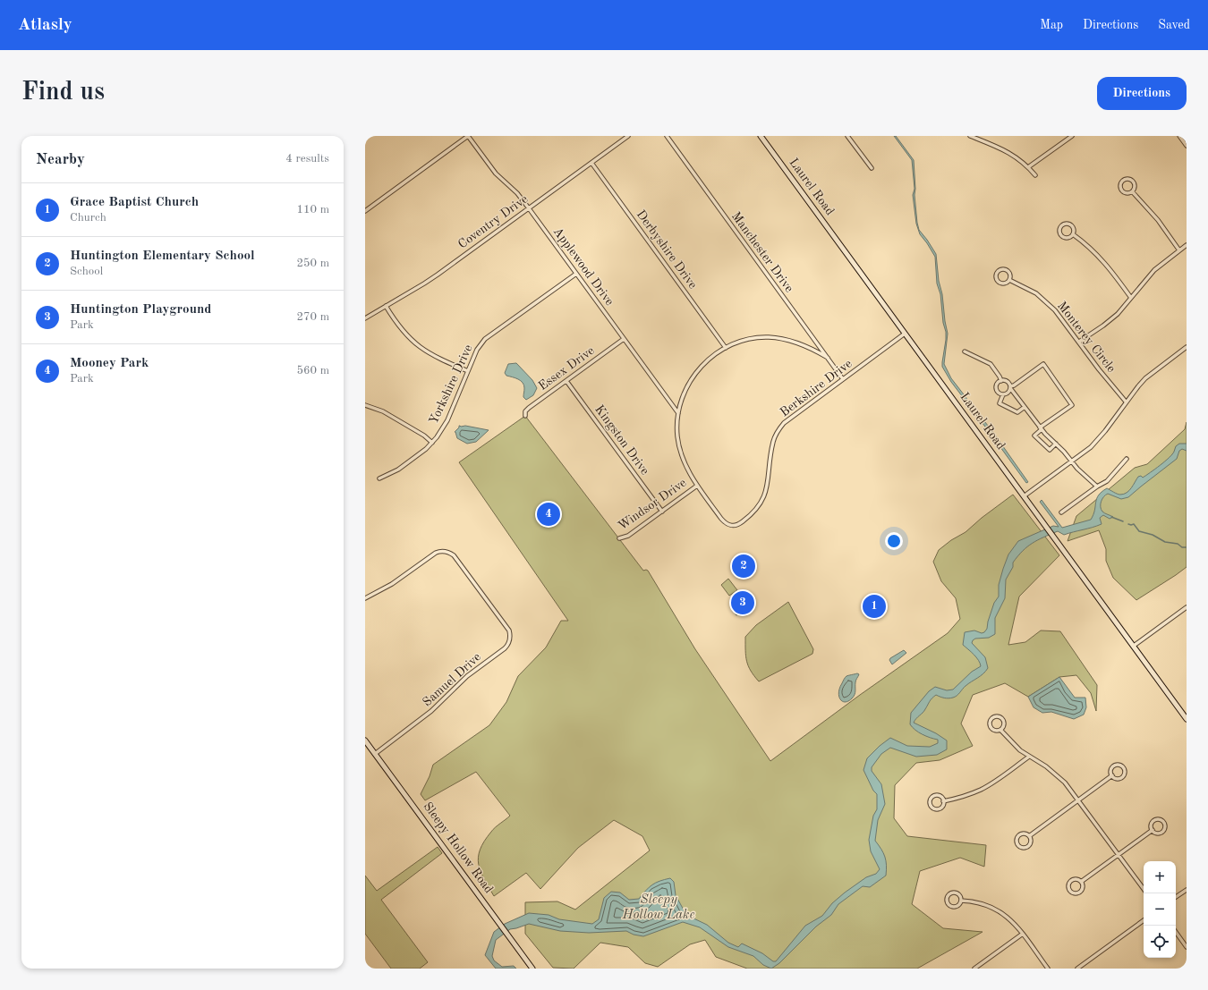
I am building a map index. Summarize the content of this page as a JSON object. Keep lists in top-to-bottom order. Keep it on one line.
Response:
{"streets":{"street":["Laurel Road","Coventry Drive","Derbyshire Drive","Manchester Drive","Applewood Drive","Monterey Circle","Essex Drive","Yorkshire Drive","Berkshire Drive","Kingston Drive","Windsor Drive","Samuel Drive","Sleepy Hollow Road"]},"crossings":[["Laurel Road","Berkshire Drive"],["Coventry Drive","Derbyshire Drive"],["Coventry Drive","Applewood Drive"],["Manchester Drive","Berkshire Drive"],["Applewood Drive","Essex Drive"],["Applewood Drive","Yorkshire Drive"],["Essex Drive","Kingston Drive"],["Berkshire Drive","Windsor Drive"],["Kingston Drive","Windsor Drive"],["Samuel Drive","Sleepy Hollow Road"]],"water":["Sleepy Hollow Lake"],"page":{"header":"Atlasly","nav":["Map","Directions","Saved"],"buttons":"Directions","title":"Find us","heading":["Nearby","4 results"],"list":[{"mark":"1","name":"Grace Baptist Church","note":"Church","value":"110 m"},{"mark":"2","name":"Huntington Elementary School","note":"School","value":"250 m"},{"mark":"3","name":"Huntington Playground","note":"Park","value":"270 m"},{"mark":"4","name":"Mooney Park","note":"Park","value":"560 m"}],"pins":["4","2","3","1"],"map_buttons":["+","−"]}}
